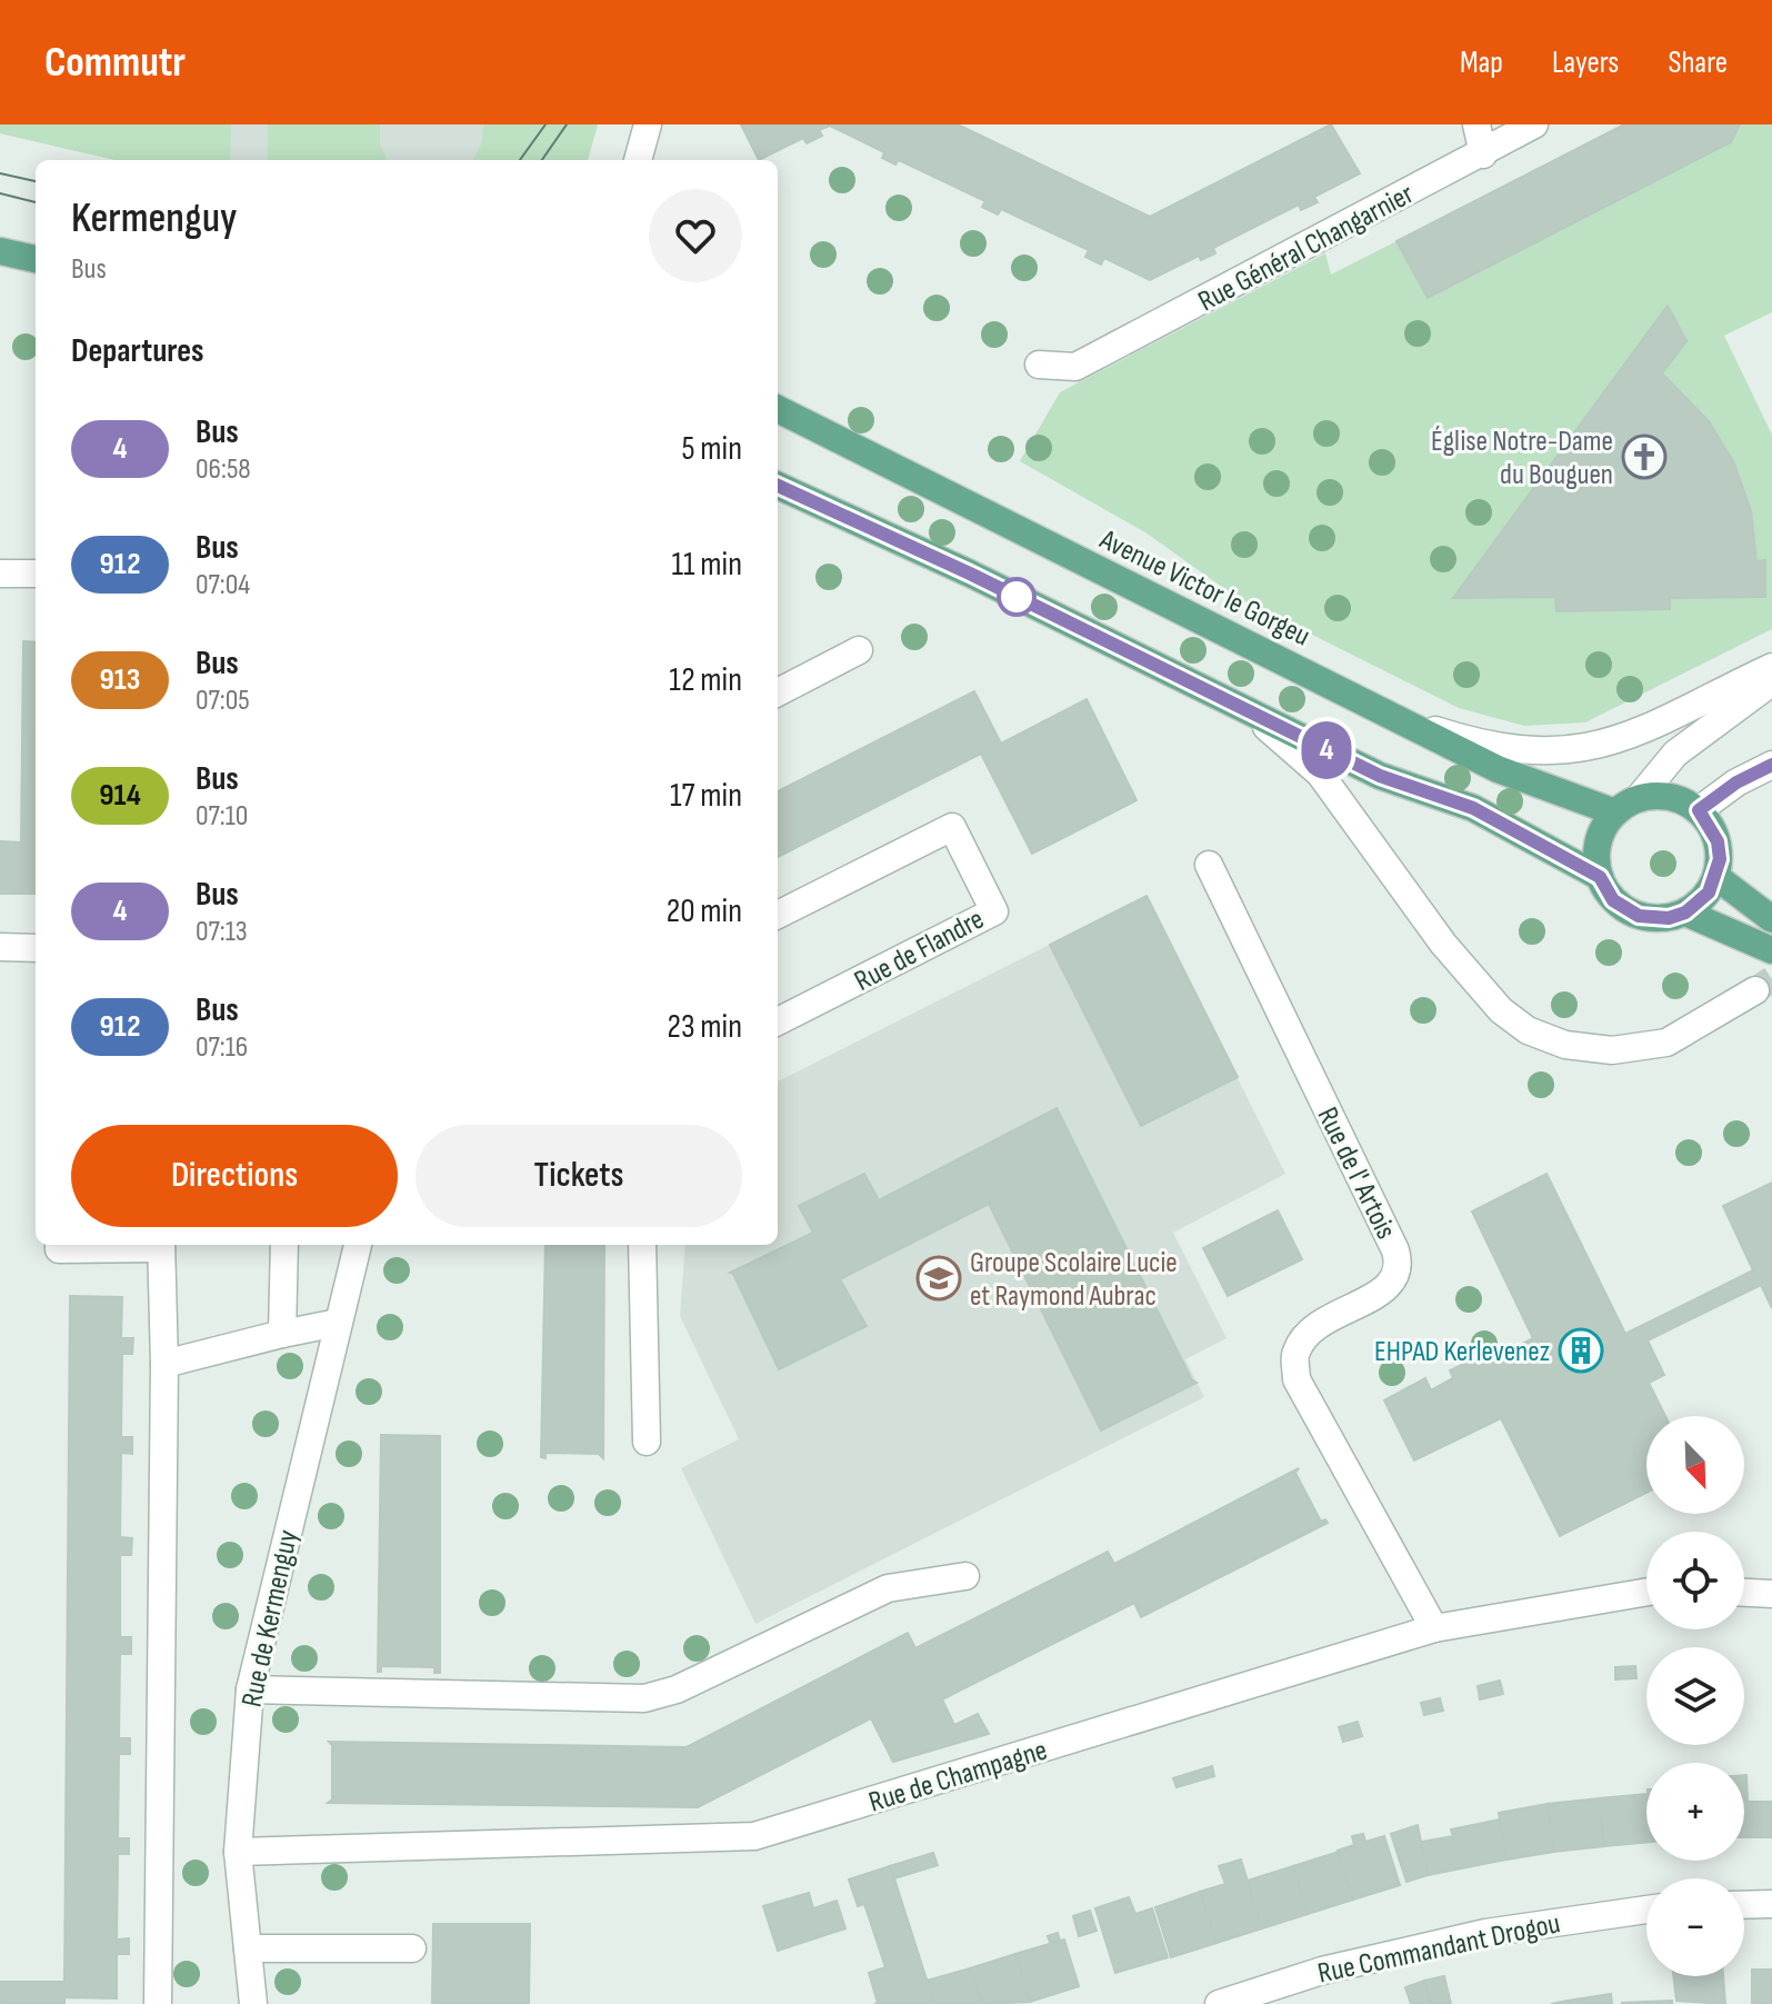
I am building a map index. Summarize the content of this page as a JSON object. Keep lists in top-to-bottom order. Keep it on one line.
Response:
{"streets":{"main road":["Avenue Victor le Gorgeu"],"street":["Rue Général Changarnier","Rue de Flandre","Rue de l' Artois","Rue de Kermenguy","Rue de Champagne","Rue Commandant Drogou"]},"crossings":[["Rue de l' Artois","Rue de Champagne"],["Rue de Kermenguy","Rue de Champagne"]],"places":{"church":["Église Notre-Dame du Bouguen"],"school or university":["Groupe Scolaire Lucie et Raymond Aubrac"],"building":["EHPAD Kerlevenez"]},"lines":["bus line 4"],"north":"bottom right","page":{"header":"Commutr","nav":["Map","Layers","Share"],"on_map":"4","heading":[["Kermenguy","Bus"],"Departures"],"list":[{"mark":"4","name":"Bus","note":"06:58","value":"5 min"},{"mark":"912","name":"Bus","note":"07:04","value":"11 min"},{"mark":"913","name":"Bus","note":"07:05","value":"12 min"},{"mark":"914","name":"Bus","note":"07:10","value":"17 min"},{"mark":"4","name":"Bus","note":"07:13","value":"20 min"},{"mark":"912","name":"Bus","note":"07:16","value":"23 min"}],"buttons":["Directions","Tickets"],"map_buttons":["+","−"]}}
